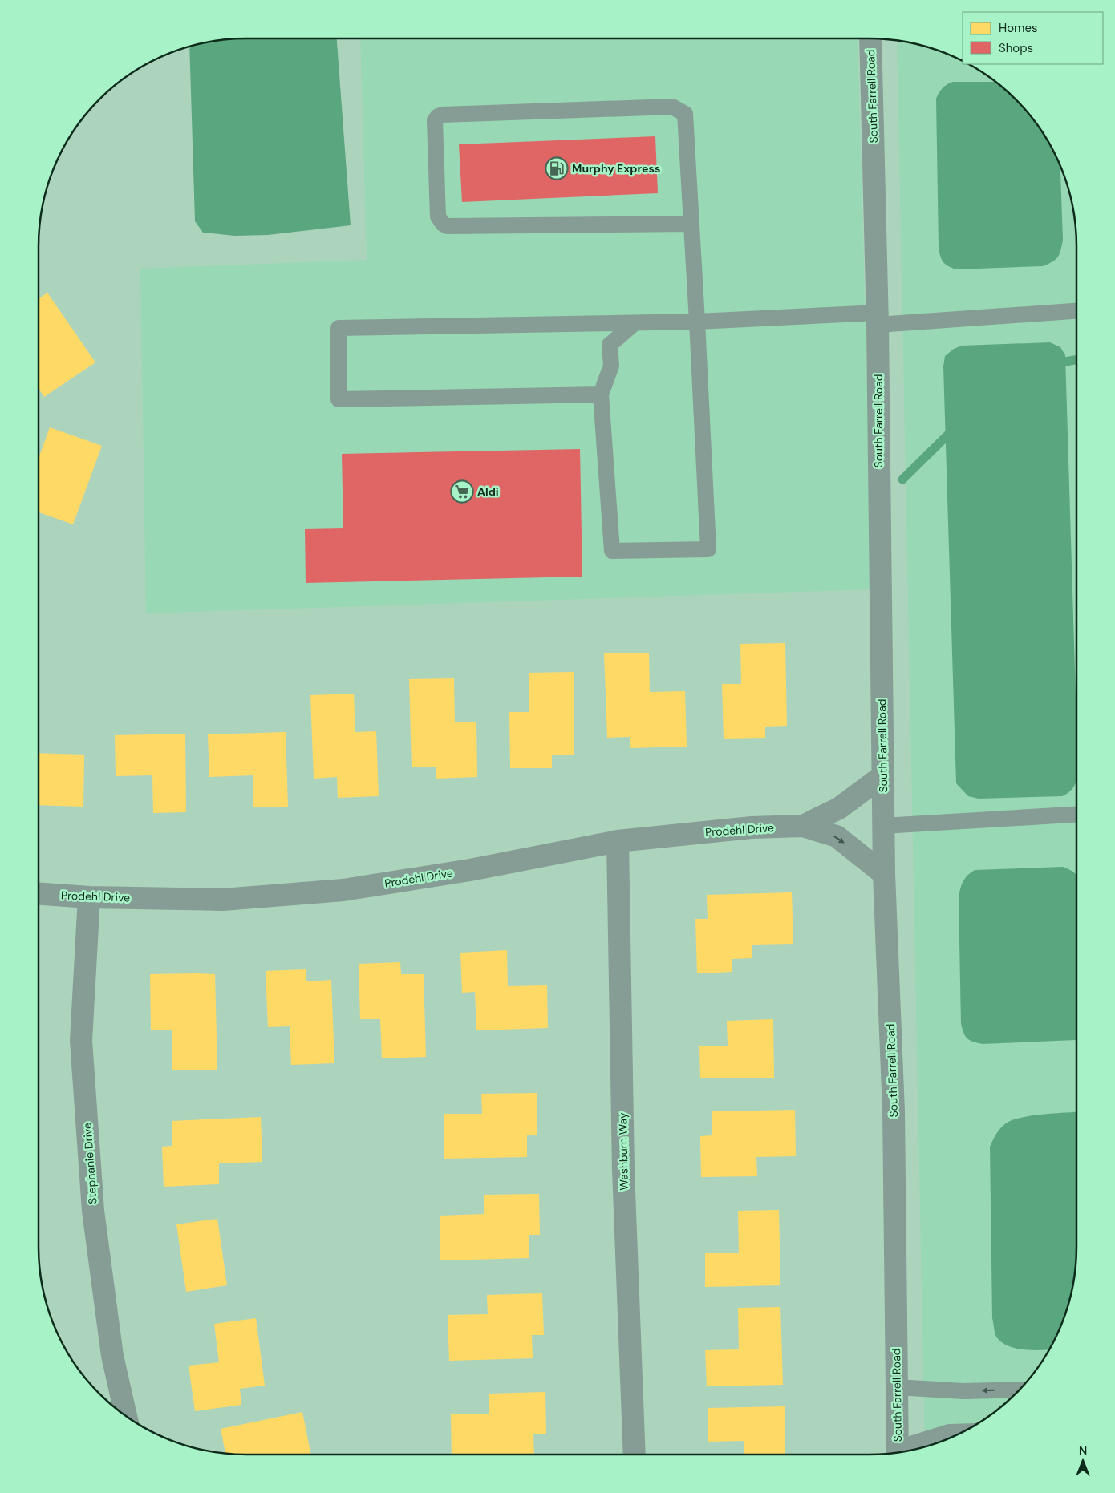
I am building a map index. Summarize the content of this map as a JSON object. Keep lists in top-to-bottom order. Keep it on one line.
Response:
{"streets":{"street":["South Farrell Road","Prodehl Drive","Washburn Way","Stephanie Drive"]},"crossings":[["South Farrell Road","Prodehl Drive"],["Prodehl Drive","Washburn Way"],["Prodehl Drive","Stephanie Drive"]],"places":{"fuel station":["Murphy Express"],"supermarket":["Aldi"]},"legend":["Homes","Shops"],"north":"top"}
